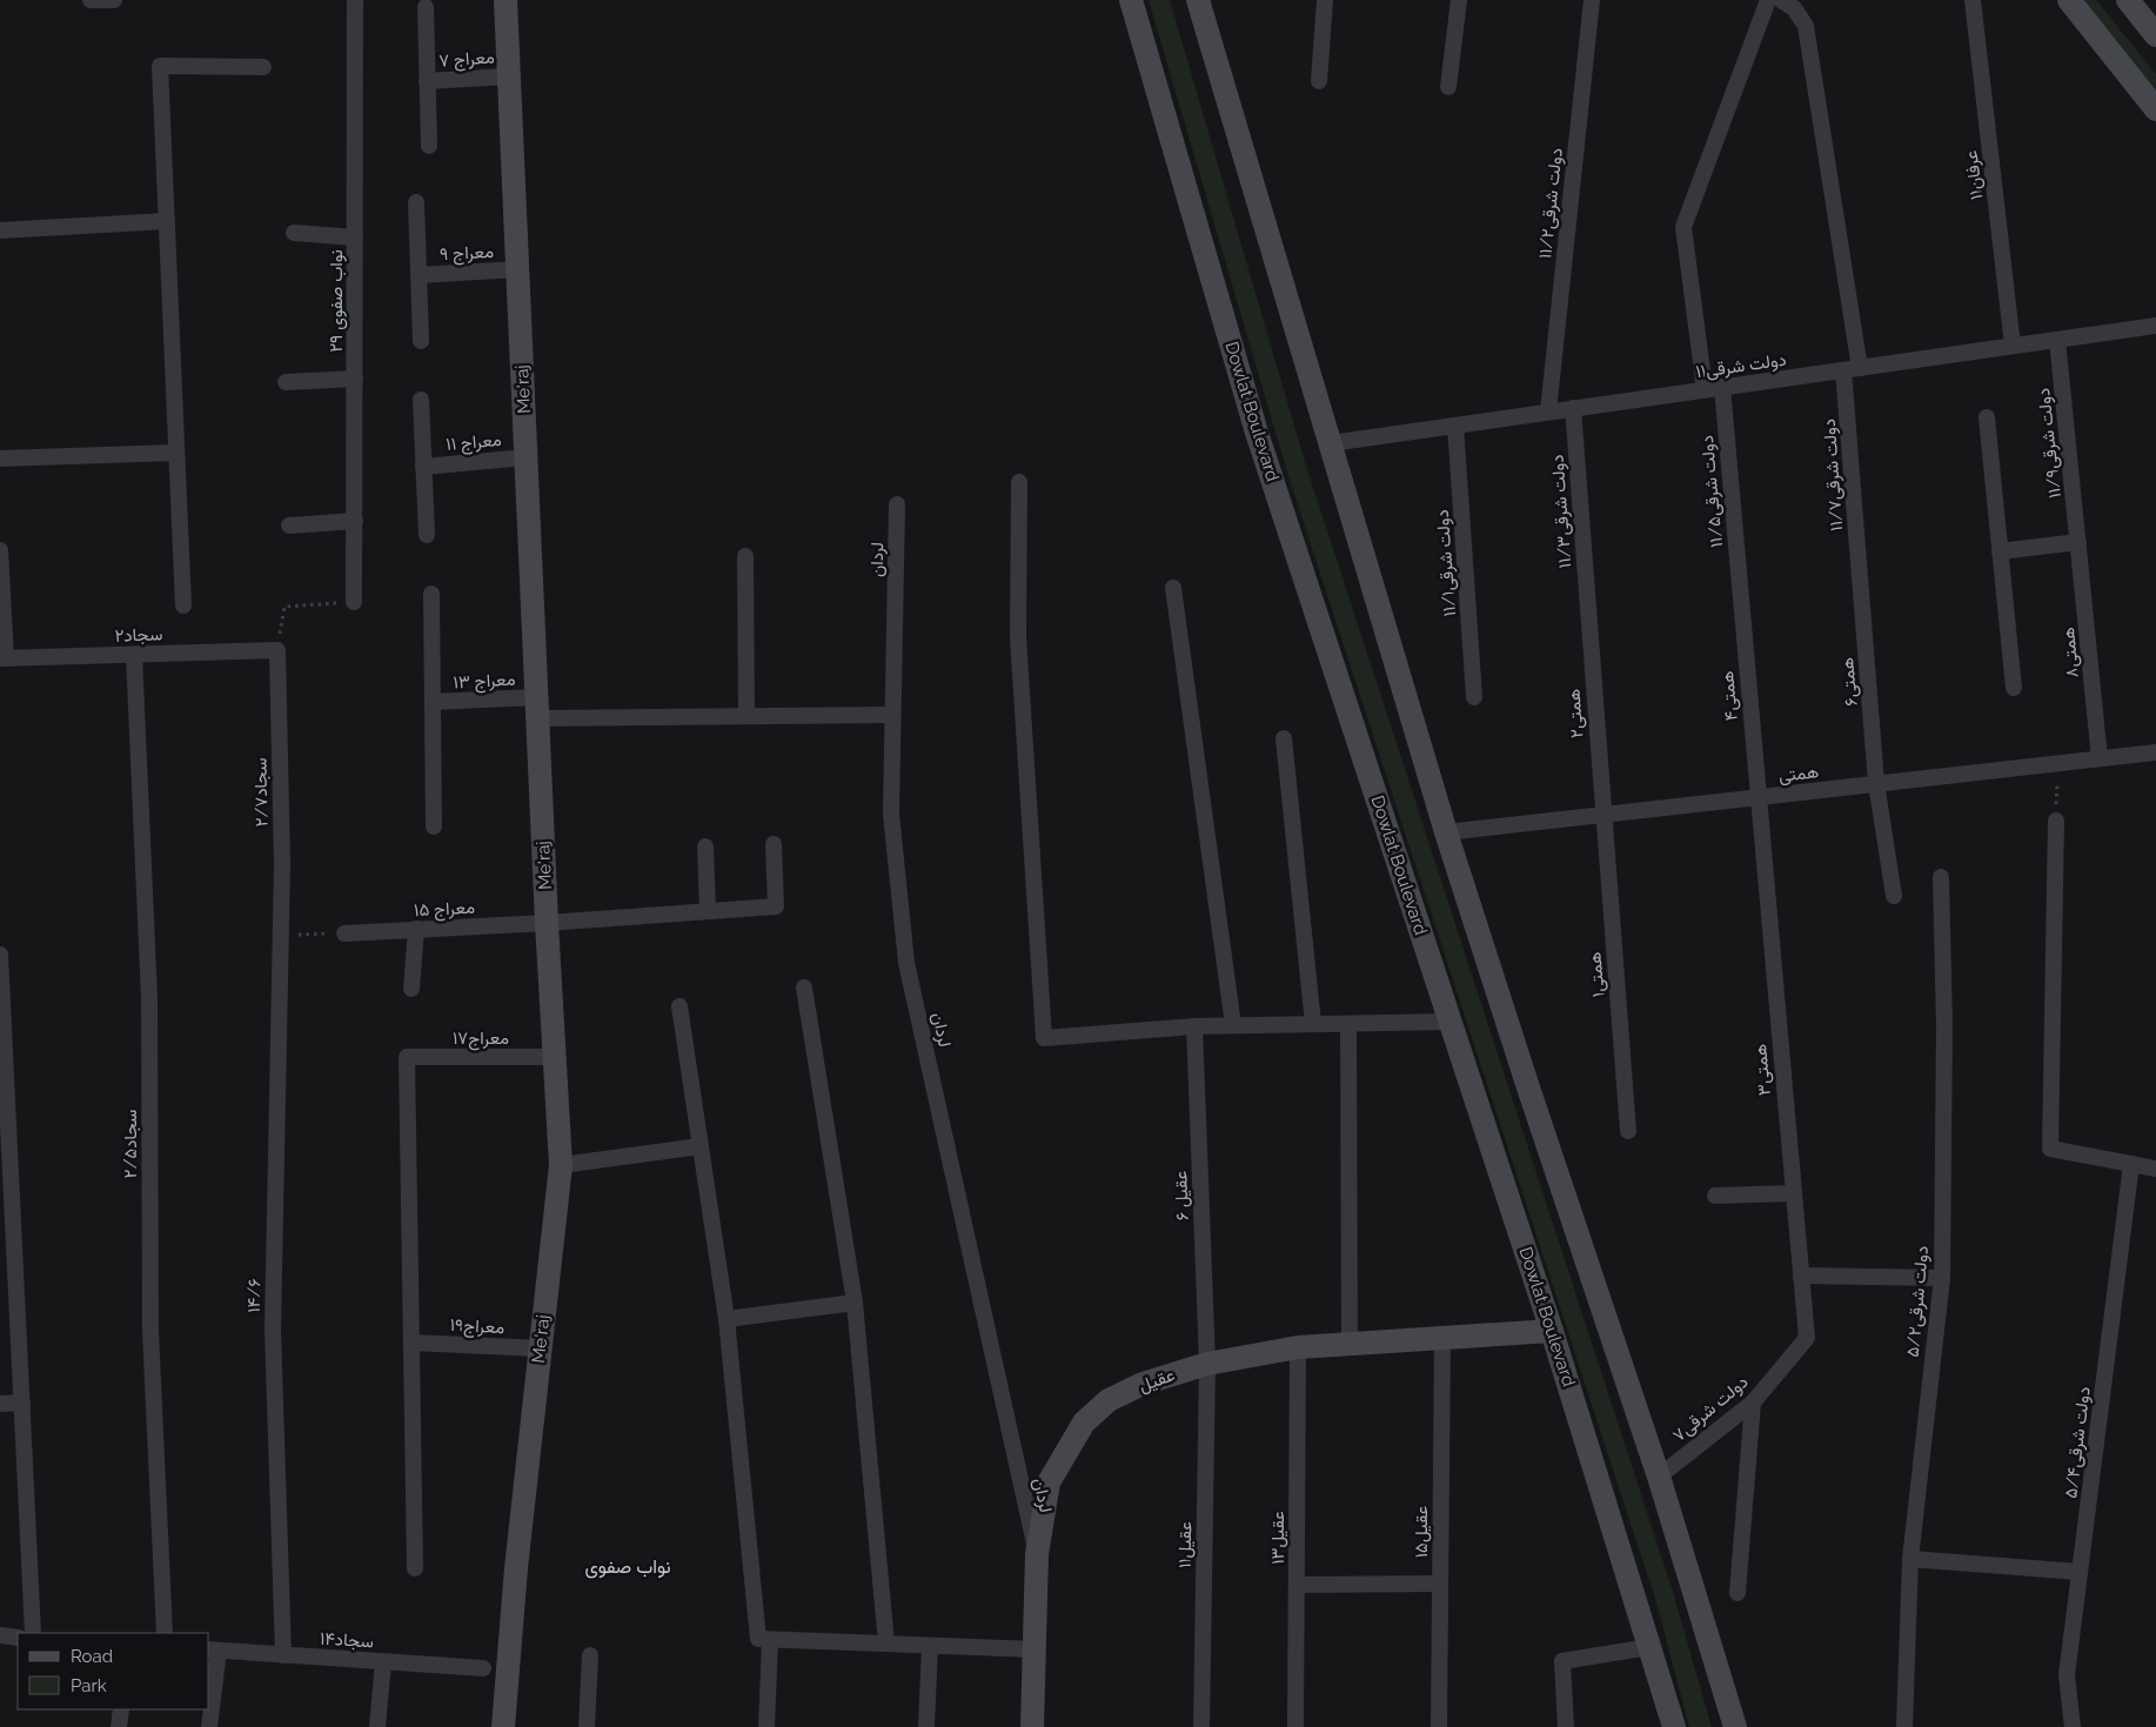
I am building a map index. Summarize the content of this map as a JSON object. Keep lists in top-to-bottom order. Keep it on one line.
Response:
{"streets":{"main road":["Me'raj","Dowlat Boulevard","عقیل"],"street":["معراج ۷","۱۱عرفان","۱۱/۲دولت شرقی","معراج ۹","نواب صفوی ۲۹","۱۱دولت شرقی","معراج ۱۱","۱۱/۹دولت شرقی","۱۱/۷دولت شرقی","۱۱/۵دولت شرقی","۱۱/۳دولت شرقی","لردان","۱۱/۱دولت شرقی","۲سجاد","همتی۸","معراج ۱۳","۶همتی","۴همتی","۲همتی","همتی","سجاد۲/۷","معراج ۱۵","۱همتی","معراج۱۷","۳همتی","۲/۵سجاد","عقیل ۶","۱۴/۶","۵/۲دولت شرقی","معراج۱۹","۷دولت شرقی","۵/۴دولت شرقی","عقیل۱۵","عقیل۱۳","عقیل۱۱","۱۴سجاد"]},"crossings":[["معراج ۷","Me'raj"],["۱۱عرفان","۱۱دولت شرقی"],["۱۱/۲دولت شرقی","۱۱دولت شرقی"],["معراج ۹","Me'raj"],["۱۱دولت شرقی","۱۱/۹دولت شرقی"],["۱۱دولت شرقی","۱۱/۷دولت شرقی"],["۱۱دولت شرقی","۱۱/۵دولت شرقی"],["۱۱دولت شرقی","۱۱/۳دولت شرقی"],["۱۱دولت شرقی","۱۱/۱دولت شرقی"],["Me'raj","معراج ۱۱"],["Me'raj","معراج ۱۳"],["Me'raj","معراج ۱۵"],["Me'raj","معراج۱۷"],["Me'raj","معراج۱۹"],["Dowlat Boulevard","عقیل"],["۱۱/۹دولت شرقی","همتی۸"],["۱۱/۷دولت شرقی","۶همتی"],["۱۱/۵دولت شرقی","۴همتی"],["۱۱/۳دولت شرقی","۲همتی"],["لردان","معراج ۱۳"],["لردان","عقیل"],["۲سجاد","سجاد۲/۷"],["۲سجاد","۲/۵سجاد"],["همتی۸","همتی"],["۶همتی","همتی"],["۴همتی","همتی"],["۴همتی","۳همتی"],["۲همتی","همتی"],["۲همتی","۱همتی"],["همتی","۱همتی"],["همتی","۳همتی"],["سجاد۲/۷","۱۴/۶"],["معراج۱۷","معراج۱۹"],["۳همتی","۷دولت شرقی"],["عقیل ۶","عقیل"],["عقیل ۶","عقیل۱۱"],["۱۴/۶","۱۴سجاد"],["عقیل","عقیل۱۵"],["عقیل","عقیل۱۳"],["عقیل","عقیل۱۱"]],"districts":["نواب صفوی"],"legend":["Road","Park"]}
